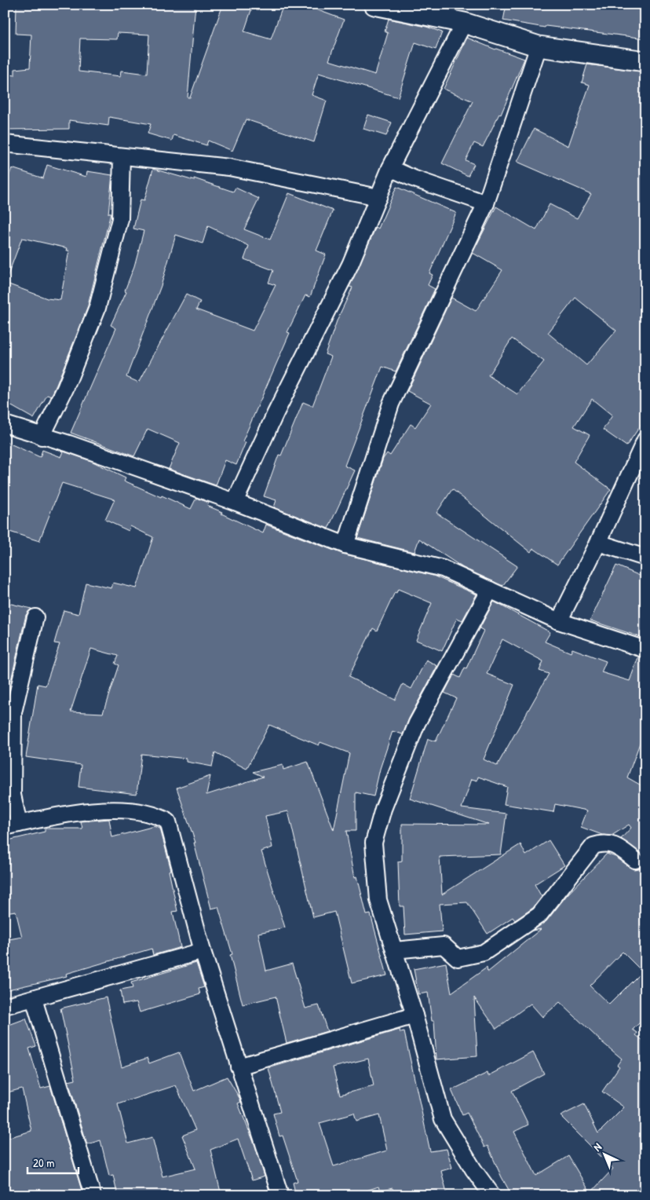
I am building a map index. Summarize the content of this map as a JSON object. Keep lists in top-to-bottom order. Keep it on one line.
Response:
{"scale_bar":"20 m","north":"top left"}
